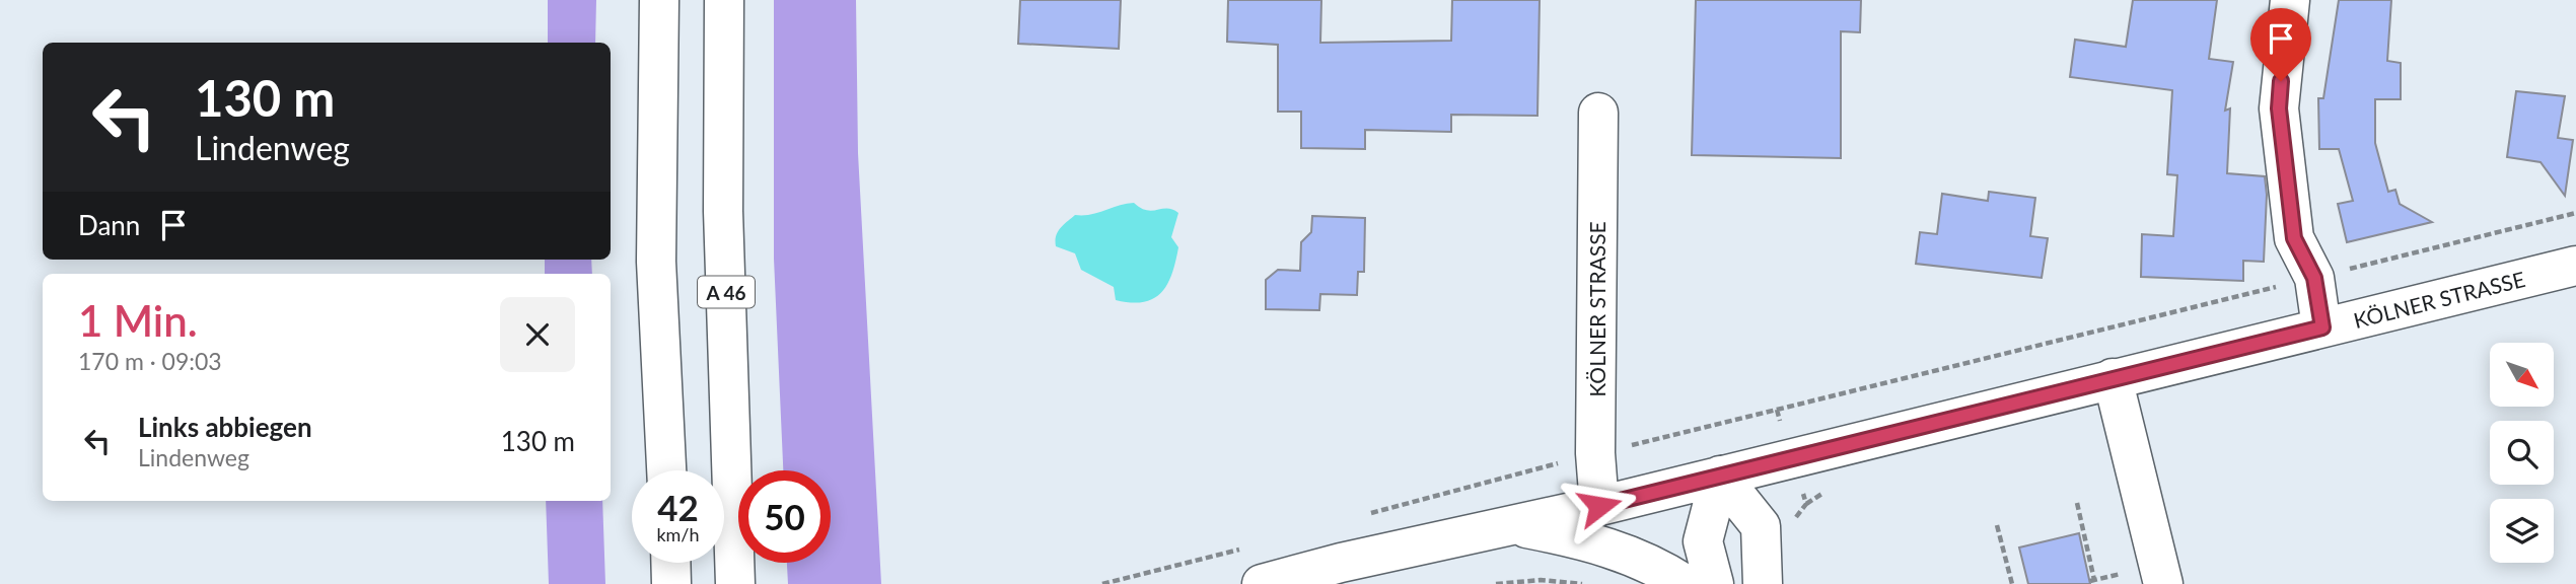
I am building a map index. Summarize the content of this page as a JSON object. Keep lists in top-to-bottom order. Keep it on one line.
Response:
{"streets":{"main road":["A 46","KÖLNER STRASSE"]},"north":"bottom right","page":{"turn":["130 m","Lindenweg"],"then":"Dann","heading":["1 Min.","170 m · 09:03"],"list":[{"name":"Links abbiegen","note":"Lindenweg","value":"130 m"}],"speed":"42 km/h","limit":"50"}}
